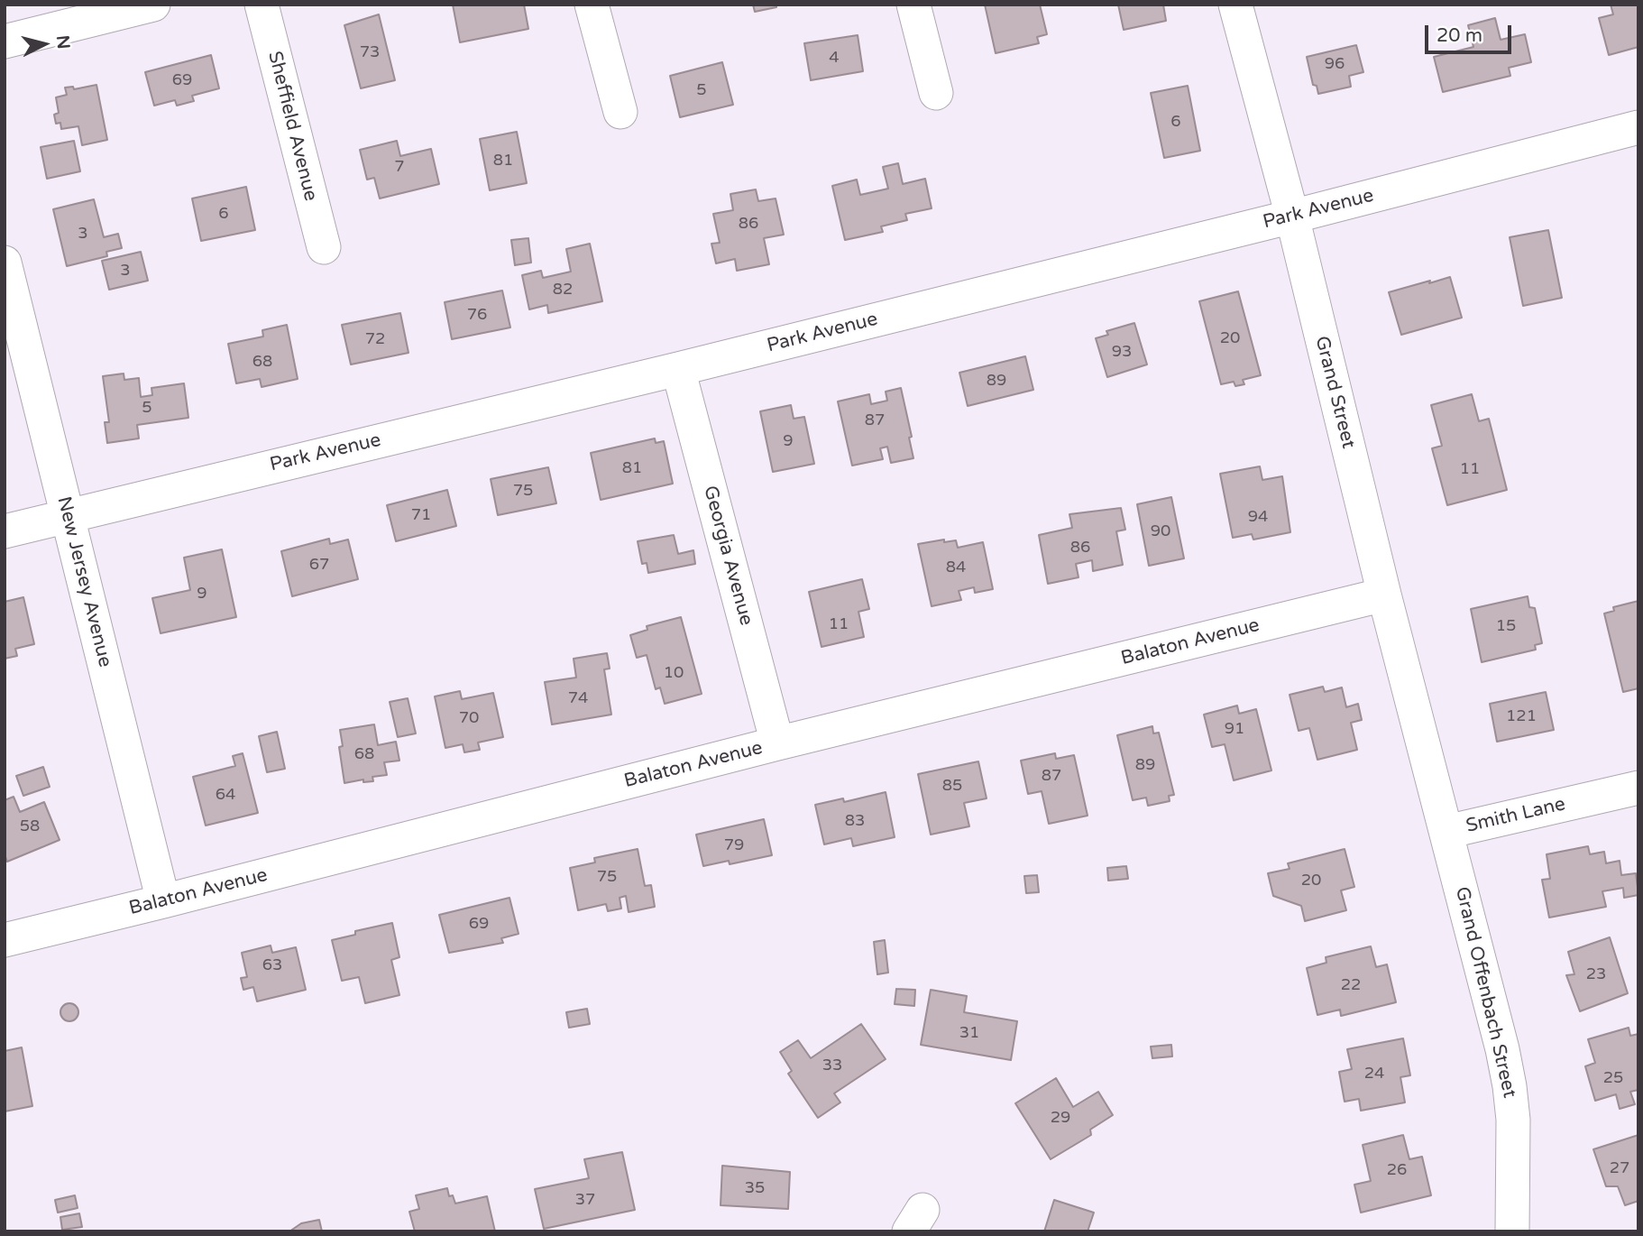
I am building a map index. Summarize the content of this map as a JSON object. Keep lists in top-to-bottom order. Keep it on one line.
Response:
{"streets":{"street":["Sheffield Avenue","Park Avenue","Grand Street","Georgia Avenue","New Jersey Avenue","Balaton Avenue","Smith Lane","Grand Offenbach Street"]},"crossings":[["Park Avenue","Grand Street"],["Park Avenue","Georgia Avenue"],["Park Avenue","New Jersey Avenue"],["Grand Street","Balaton Avenue"],["Grand Street","Smith Lane"],["Georgia Avenue","Balaton Avenue"],["New Jersey Avenue","Balaton Avenue"],["Smith Lane","Grand Offenbach Street"]],"house_numbers":["73","4","96","69","5","6","81","7","6","86","3","3","82","76","20","72","93","68","89","5","87","9","81","11","75","71","94","90","86","67","84","9","11","15","10","74","121","70","91","68","89","87","85","64","83","58","79","75","20","69","63","23","22","31","33","24","25","29","27","26","35","37"],"scale_bar":"20 m","north":"right"}
